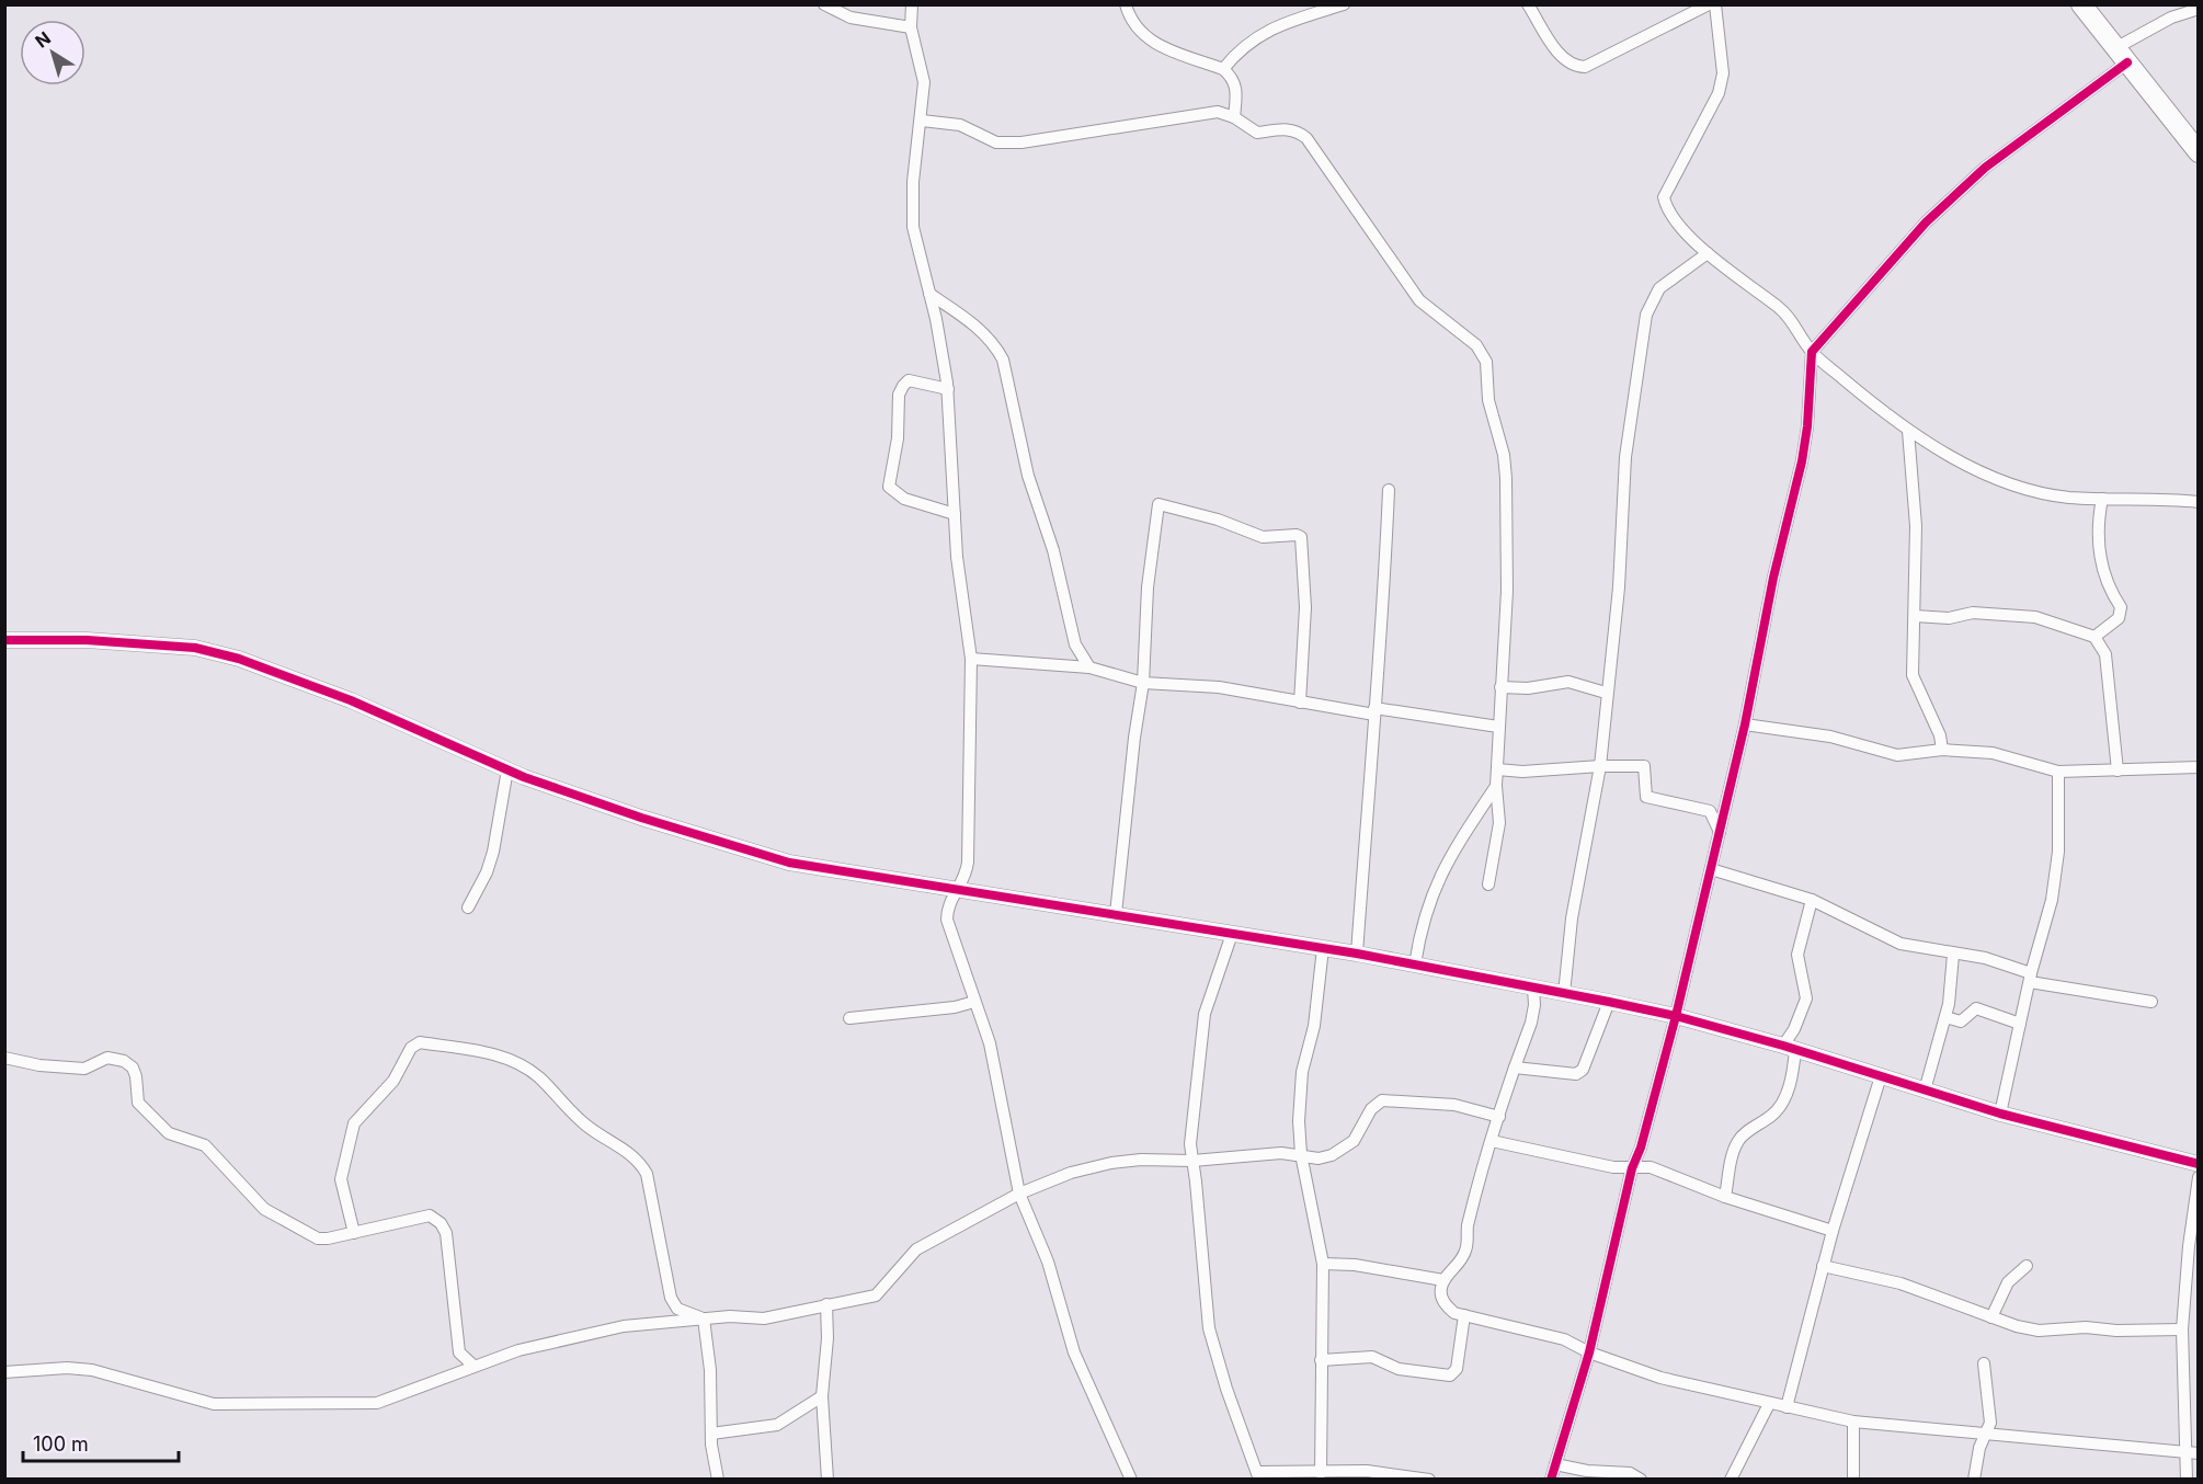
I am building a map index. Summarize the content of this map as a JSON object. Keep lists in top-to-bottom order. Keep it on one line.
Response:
{"scale_bar":"100 m","north":"top left"}
